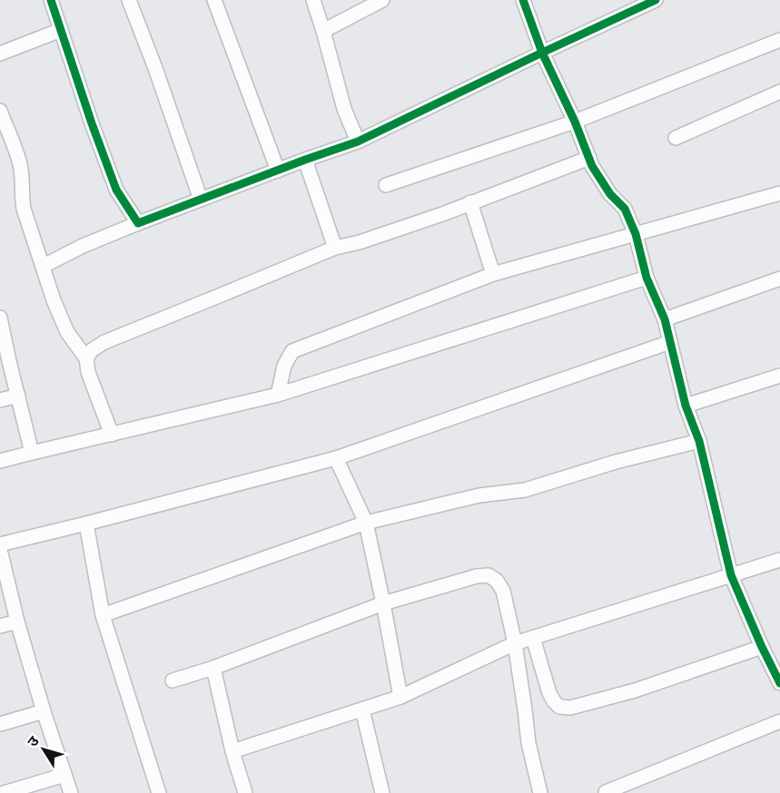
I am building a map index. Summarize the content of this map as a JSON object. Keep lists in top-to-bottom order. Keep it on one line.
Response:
{"north":"top left"}
